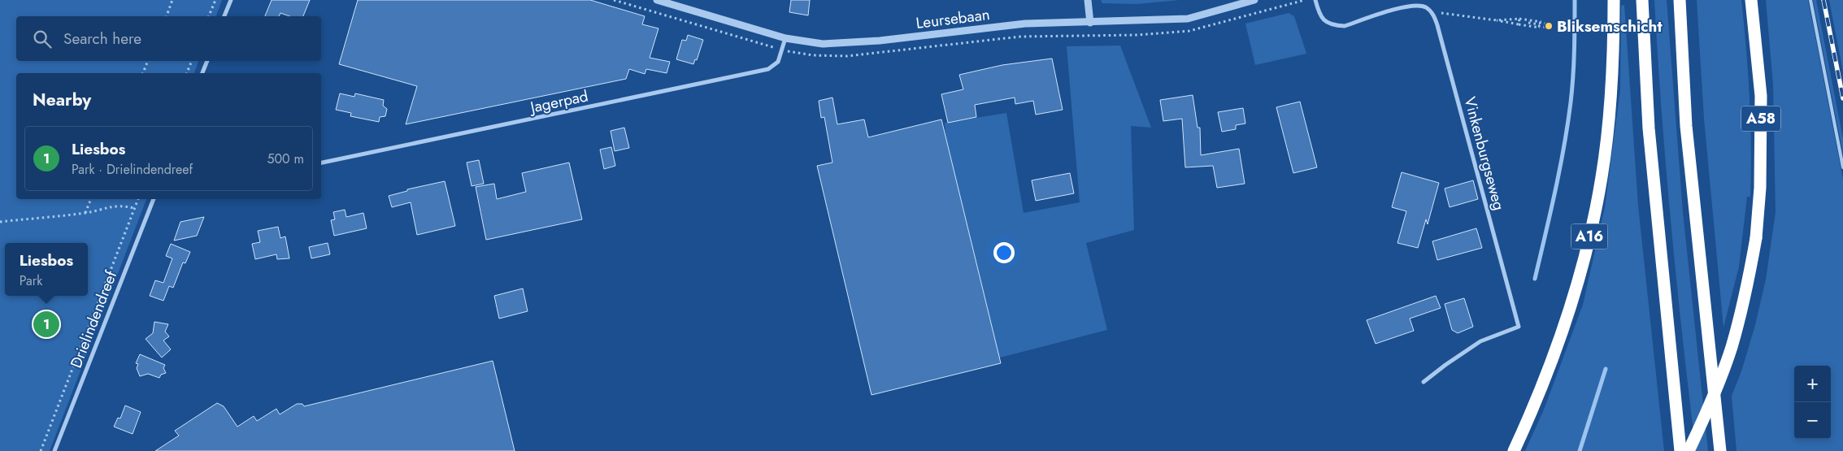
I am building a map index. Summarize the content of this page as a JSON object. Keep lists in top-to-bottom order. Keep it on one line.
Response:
{"streets":{"highway":["A58","A16"],"street":["Leursebaan","Jagerpad","Vinkenburgseweg","Drielindendreef"]},"crossings":[["Leursebaan","Jagerpad"]],"places":["Bliksemschicht"],"page":{"search":"Search here","heading":"Nearby","list":[{"mark":"1","name":"Liesbos","note":"Park · Drielindendreef","value":"500 m"}],"popup":["Liesbos","Park"],"pins":"1","map_buttons":["+","−"]}}
